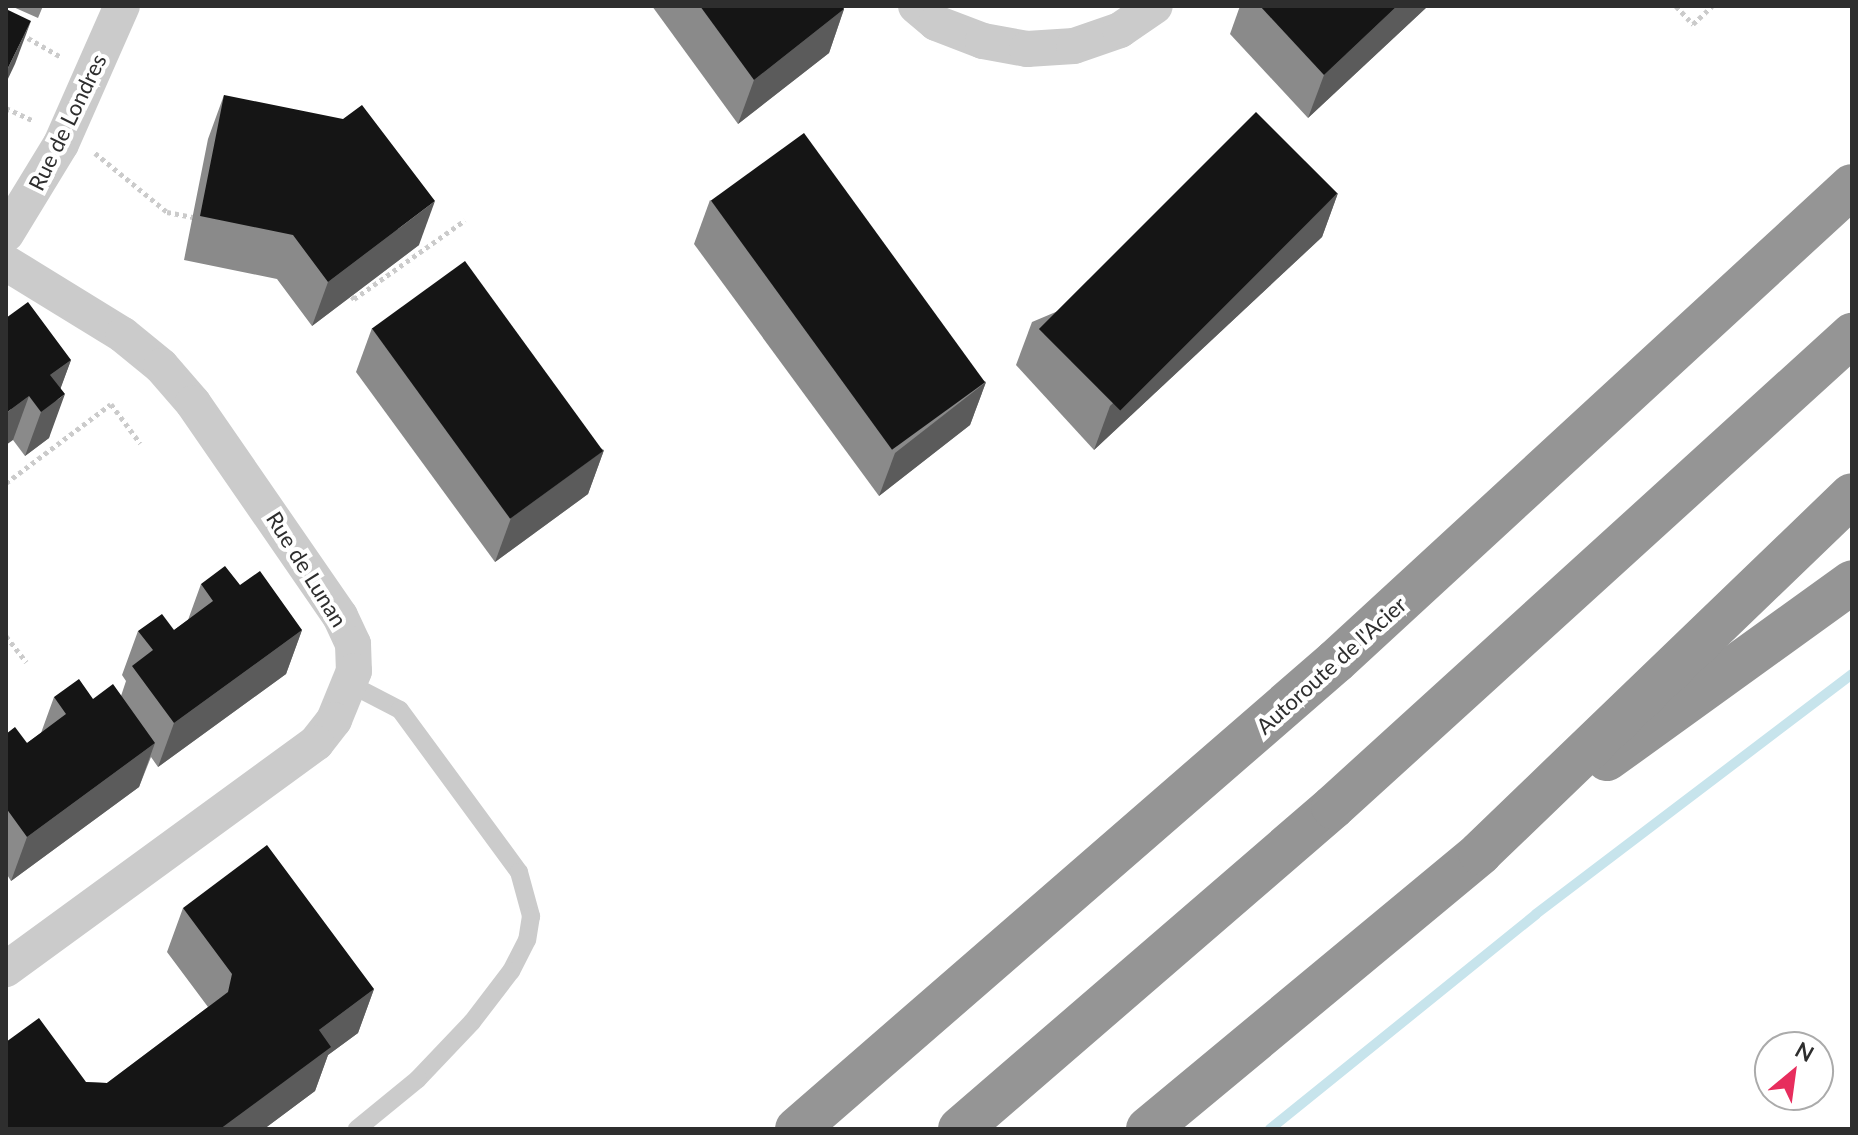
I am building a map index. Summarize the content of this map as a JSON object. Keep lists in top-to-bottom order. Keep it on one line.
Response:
{"streets":{"highway":["Autoroute de l'Acier"],"street":["Rue de Londres","Rue de Lunan"]},"north":"top right"}
